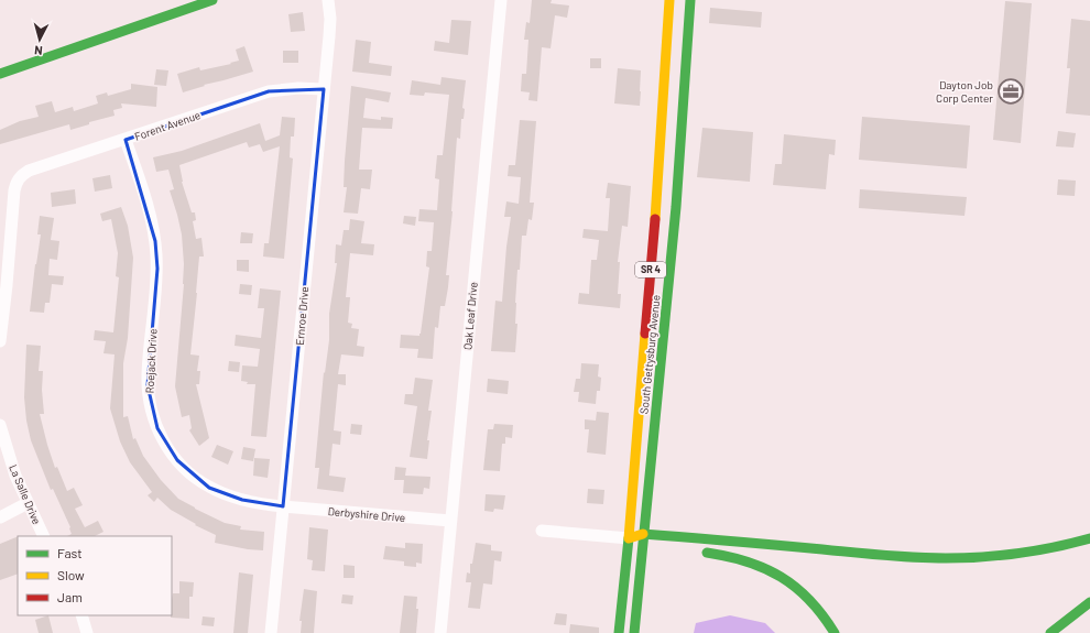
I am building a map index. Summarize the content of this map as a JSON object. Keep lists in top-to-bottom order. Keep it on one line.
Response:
{"streets":{"main road":["SR 4","South Gettysburg Avenue"],"street":["Forent Avenue","Ernroe Drive","Oak Leaf Drive","Roejack Drive","La Salle Drive","Derbyshire Drive"]},"crossings":[["Forent Avenue","Ernroe Drive"],["Forent Avenue","Roejack Drive"],["Ernroe Drive","Roejack Drive"],["Ernroe Drive","Derbyshire Drive"],["Oak Leaf Drive","Derbyshire Drive"],["Roejack Drive","Derbyshire Drive"]],"places":{"office":["Dayton Job Corp Center"]},"legend":["Fast","Slow","Jam"],"north":"bottom"}
